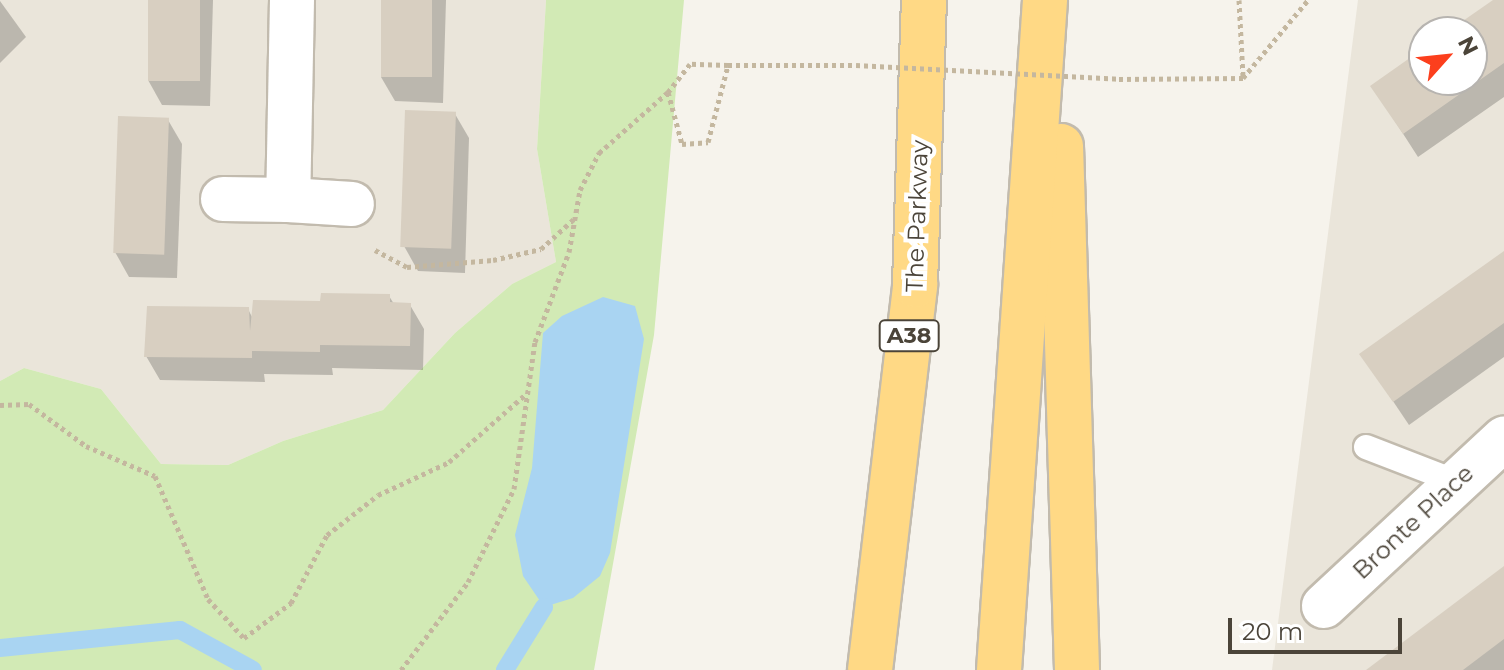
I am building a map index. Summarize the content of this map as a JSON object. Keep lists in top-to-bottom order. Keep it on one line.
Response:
{"streets":{"highway":["The Parkway","A38"],"street":["Bronte Place"]},"scale_bar":"20 m","north":"top right"}
